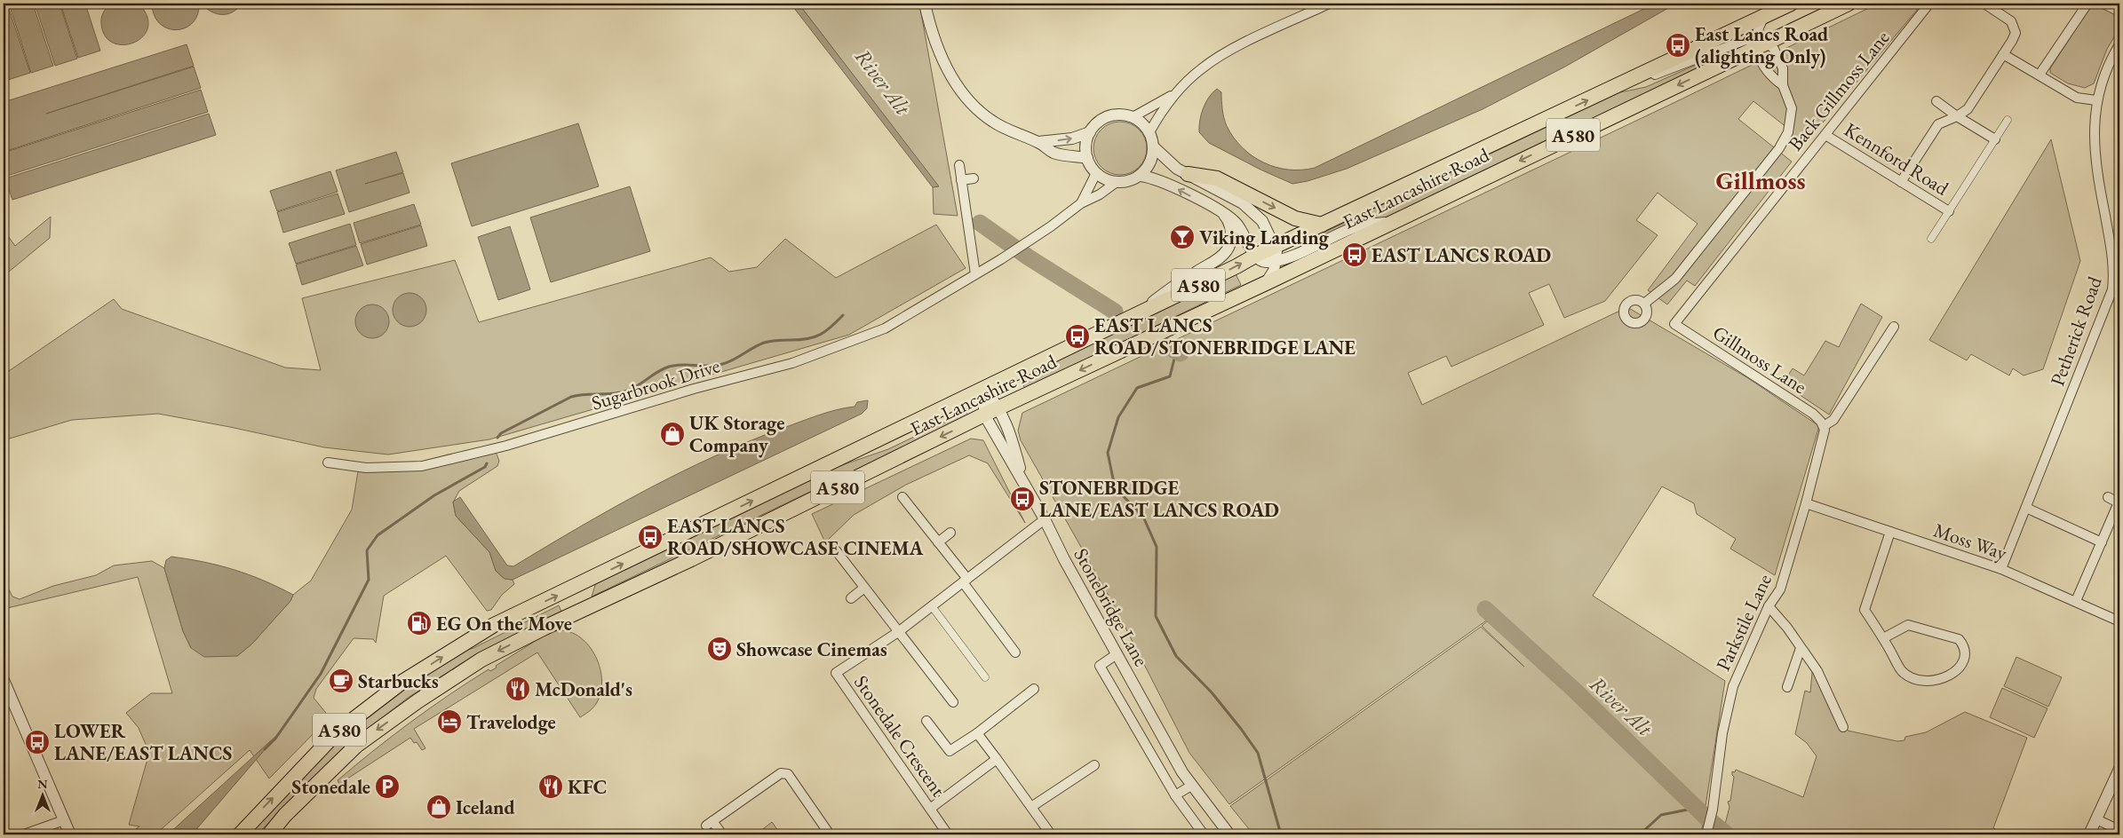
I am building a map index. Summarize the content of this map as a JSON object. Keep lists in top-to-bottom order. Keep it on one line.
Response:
{"streets":{"highway":["A580","East Lancashire Road"],"street":["Back Gillmoss Lane","Kennford Road","Petherick Road","Gillmoss Lane","Sugarbrook Drive","Moss Way","Stonebridge Lane","Parkstile Lane","Stonedale Crescent"]},"crossings":[["Back Gillmoss Lane","Kennford Road"],["Back Gillmoss Lane","Gillmoss Lane"],["East Lancashire Road","Stonebridge Lane"],["Petherick Road","Moss Way"],["Gillmoss Lane","Parkstile Lane"],["Moss Way","Parkstile Lane"],["Stonebridge Lane","Stonedale Crescent"]],"districts":["Gillmoss"],"water":["River Alt"],"places":{"bus stop":["East Lancs Road (alighting Only)","EAST LANCS ROAD","EAST LANCS ROAD/STONEBRIDGE LANE","STONEBRIDGE LANE/EAST LANCS ROAD","EAST LANCS ROAD/SHOWCASE CINEMA","LOWER LANE/EAST LANCS"],"bar":["Viking Landing"],"shop":["UK Storage Company","Iceland"],"fuel station":["EG On the Move"],"theatre":["Showcase Cinemas"],"cafe":["Starbucks"],"restaurant":["McDonald's","KFC"],"hotel":["Travelodge"],"parking":["Stonedale"]},"north":"top"}
